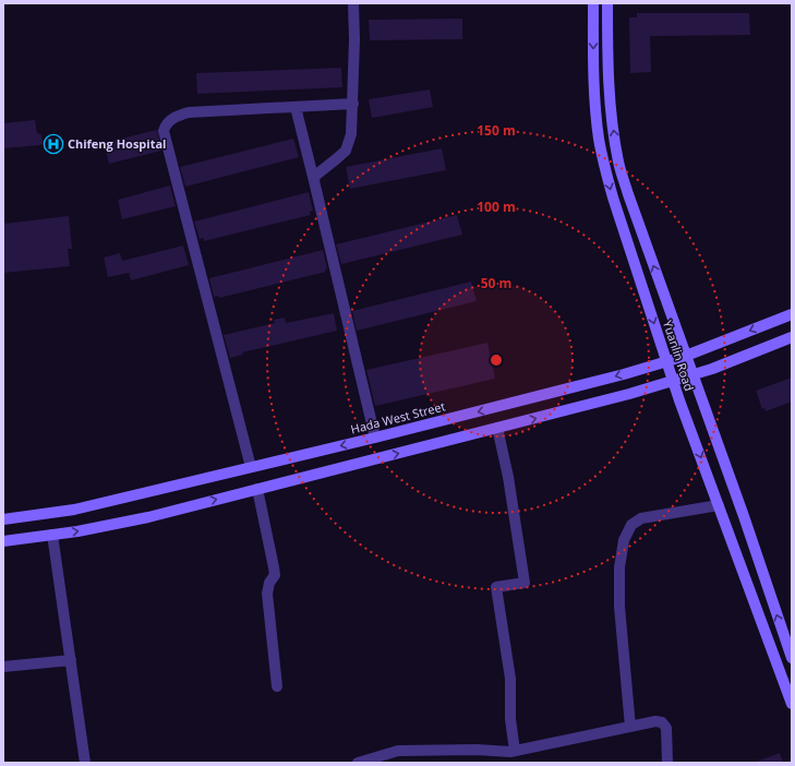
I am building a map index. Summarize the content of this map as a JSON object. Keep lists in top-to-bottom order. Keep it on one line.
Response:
{"streets":{"main road":["Yuanlin Road","Hada West Street"]},"crossings":[["Yuanlin Road","Hada West Street"]],"places":{"hospital":["Chifeng Hospital"]},"rings":["150 m","100 m","50 m"]}
